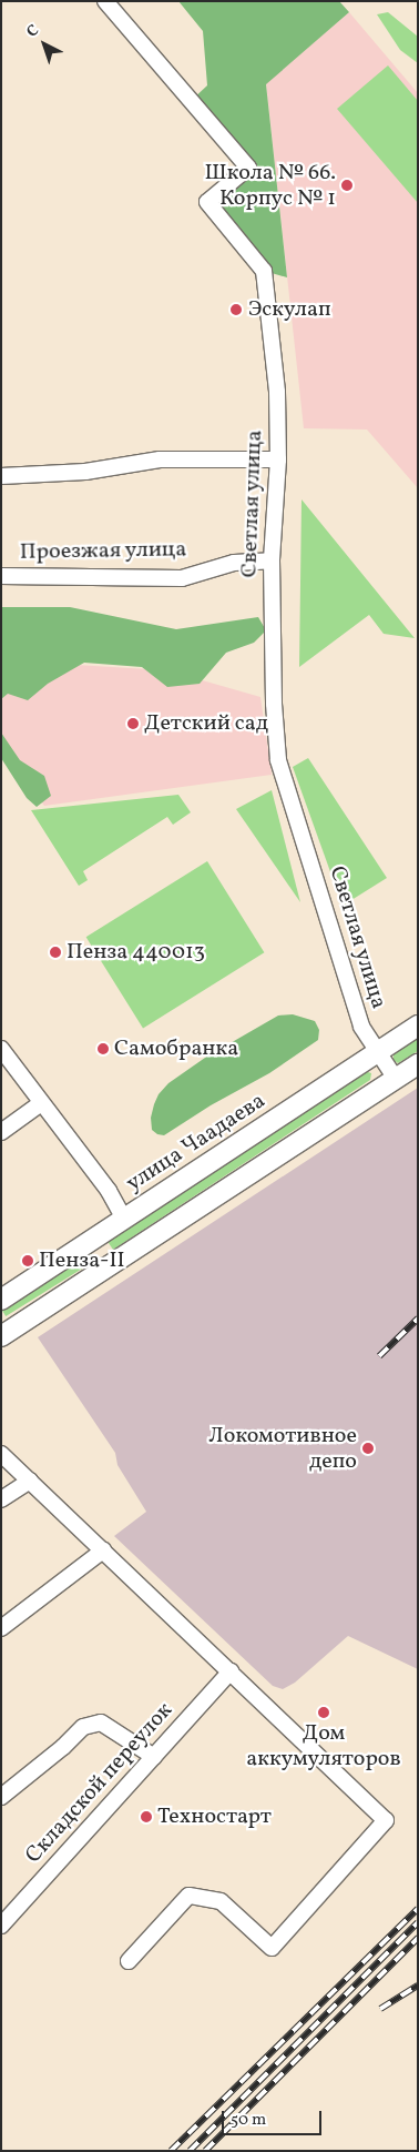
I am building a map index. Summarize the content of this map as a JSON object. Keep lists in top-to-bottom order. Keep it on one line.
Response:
{"streets":{"main road":["улица Чаадаева"],"street":["Светлая улица","Проезжая улица","Складской переулок"]},"crossings":[["Светлая улица","Проезжая улица"],["Светлая улица","улица Чаадаева"]],"places":["Школа № 66. Корпус № 1","Эскулап","Детский сад","Пенза 440013","Самобранка","Пенза-II","Локомотивное депо","Дом аккумуляторов","Техностарт"],"scale_bar":"50 m","north":"top left"}
